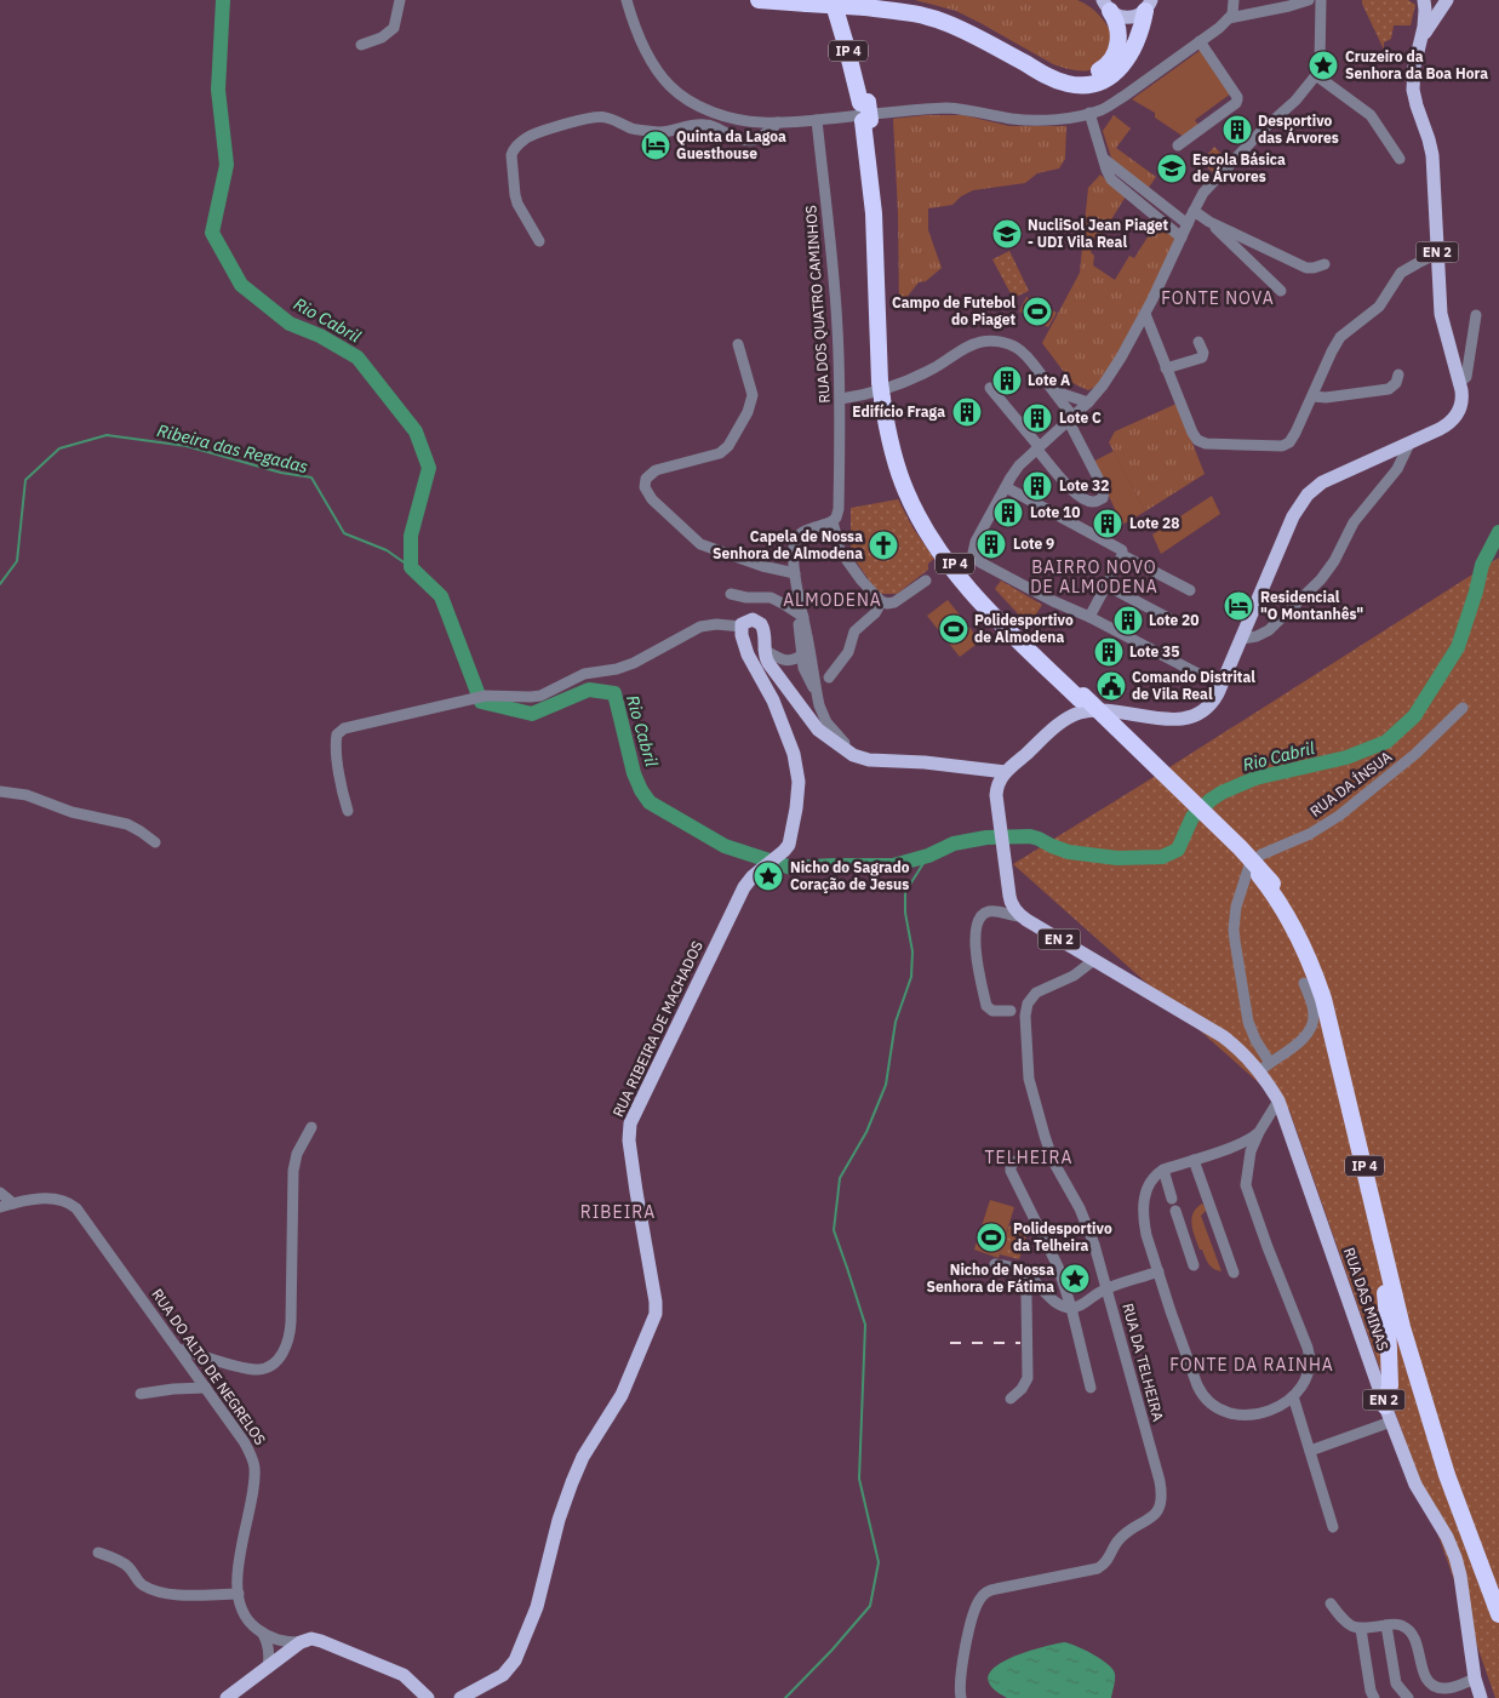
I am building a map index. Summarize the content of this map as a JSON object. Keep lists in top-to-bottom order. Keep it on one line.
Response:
{"streets":{"highway":["IP 4"],"main road":["EN 2","RUA RIBEIRA DE MACHADOS","RUA DAS MINAS"],"street":["RUA DOS QUATRO CAMINHOS","RUA DA ÍNSUA","RUA DA TELHEIRA","RUA DO ALTO DE NEGRELOS"]},"crossings":[["EN 2","RUA DAS MINAS"],["EN 2","RUA DA TELHEIRA"],["RUA DAS MINAS","RUA DA TELHEIRA"]],"districts":["FONTE NOVA","BAIRRO NOVO DE ALMODENA","ALMODENA","TELHEIRA","RIBEIRA","FONTE DA RAINHA"],"water":["Rio Cabril","Ribeira das Regadas"],"places":{"place":["Cruzeiro da Senhora da Boa Hora","Nicho do Sagrado Coração de Jesus","Nicho de Nossa Senhora de Fátima"],"building":["Desportivo das Árvores","Lote A","Edifício Fraga","Lote C","Lote 32","Lote 10","Lote 28","Lote 9","Lote 20","Lote 35"],"hotel":["Quinta da Lagoa Guesthouse","Residencial \"O Montanhês\""],"school or university":["Escola Básica de Árvores","NucliSol Jean Piaget - UDI Vila Real"],"sports":["Campo de Futebol do Piaget","Polidesportivo de Almodena","Polidesportivo da Telheira"],"church":["Capela de Nossa Senhora de Almodena"],"public building":["Comando Distrital de Vila Real"]}}
